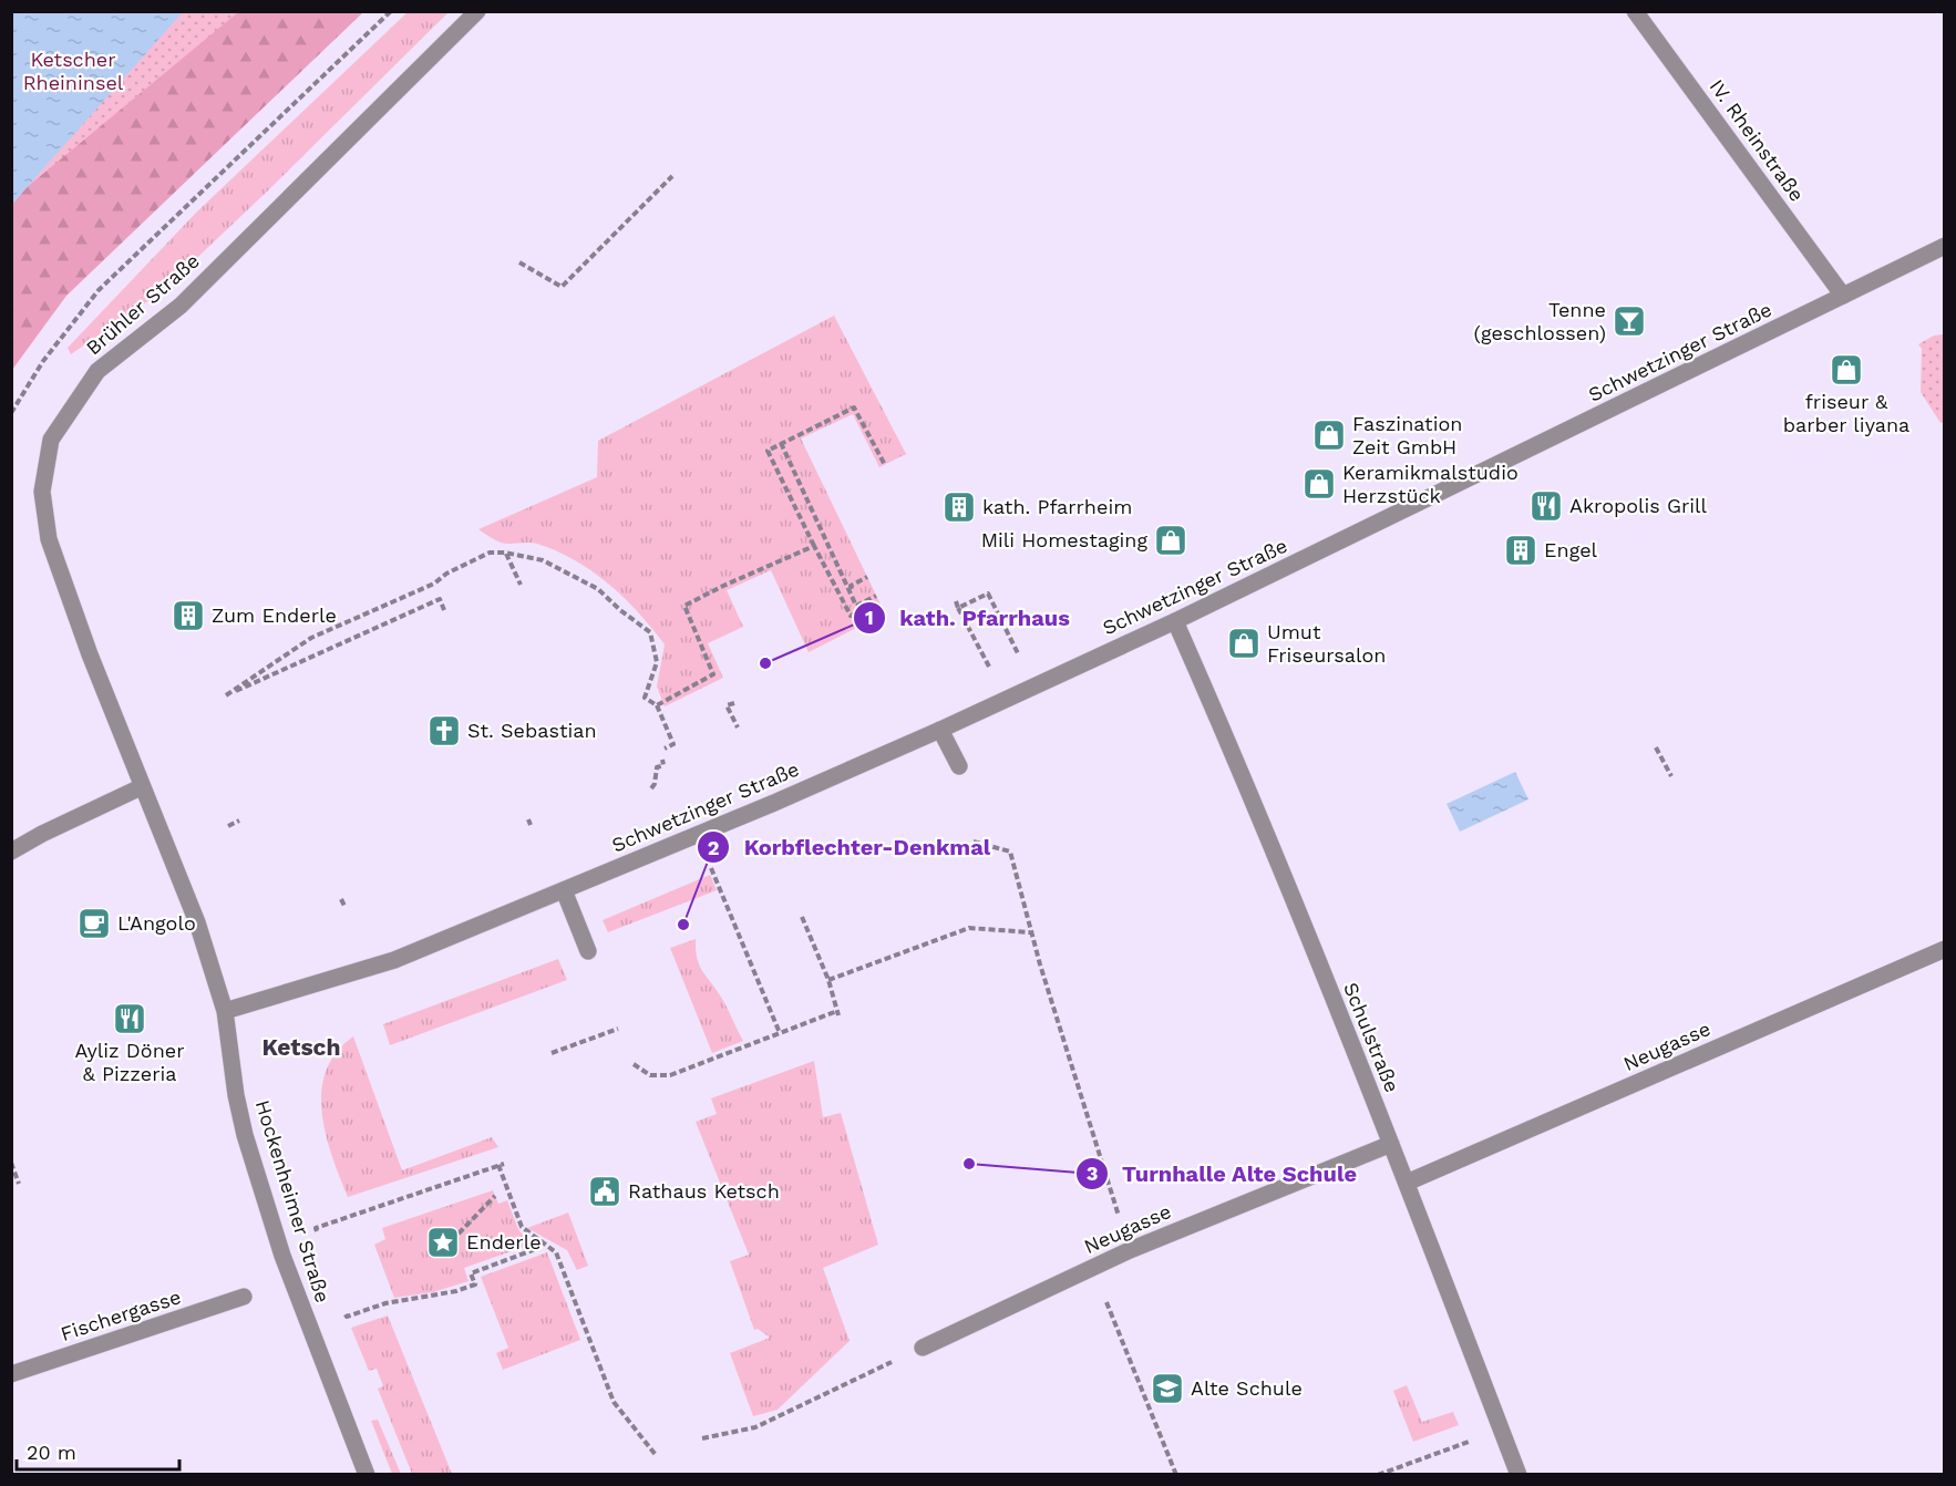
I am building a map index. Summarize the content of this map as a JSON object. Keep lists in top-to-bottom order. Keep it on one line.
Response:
{"streets":{"street":["IV. Rheinstraße","Brühler Straße","Schwetzinger Straße","Schulstraße","Neugasse","Hockenheimer Straße","Fischergasse"]},"crossings":[["IV. Rheinstraße","Schwetzinger Straße"],["Brühler Straße","Hockenheimer Straße"],["Schwetzinger Straße","Schulstraße"],["Schwetzinger Straße","Hockenheimer Straße"],["Schulstraße","Neugasse"]],"districts":["Ketsch"],"parks":["Ketscher Rheininsel"],"places":{"bar":["Tenne (geschlossen)"],"shop":["friseur & barber liyana","Faszination Zeit GmbH","Keramikmalstudio Herzstück","Mili Homestaging","Umut Friseursalon"],"restaurant":["Akropolis Grill","Ayliz Döner & Pizzeria"],"building":["kath. Pfarrheim","Engel","Zum Enderle"],"other":["kath. Pfarrhaus","Korbflechter-Denkmal","Turnhalle Alte Schule"],"church":["St. Sebastian"],"cafe":["L'Angolo"],"public building":["Rathaus Ketsch"],"place":["Enderle"],"school or university":["Alte Schule"]},"scale_bar":"20 m"}
